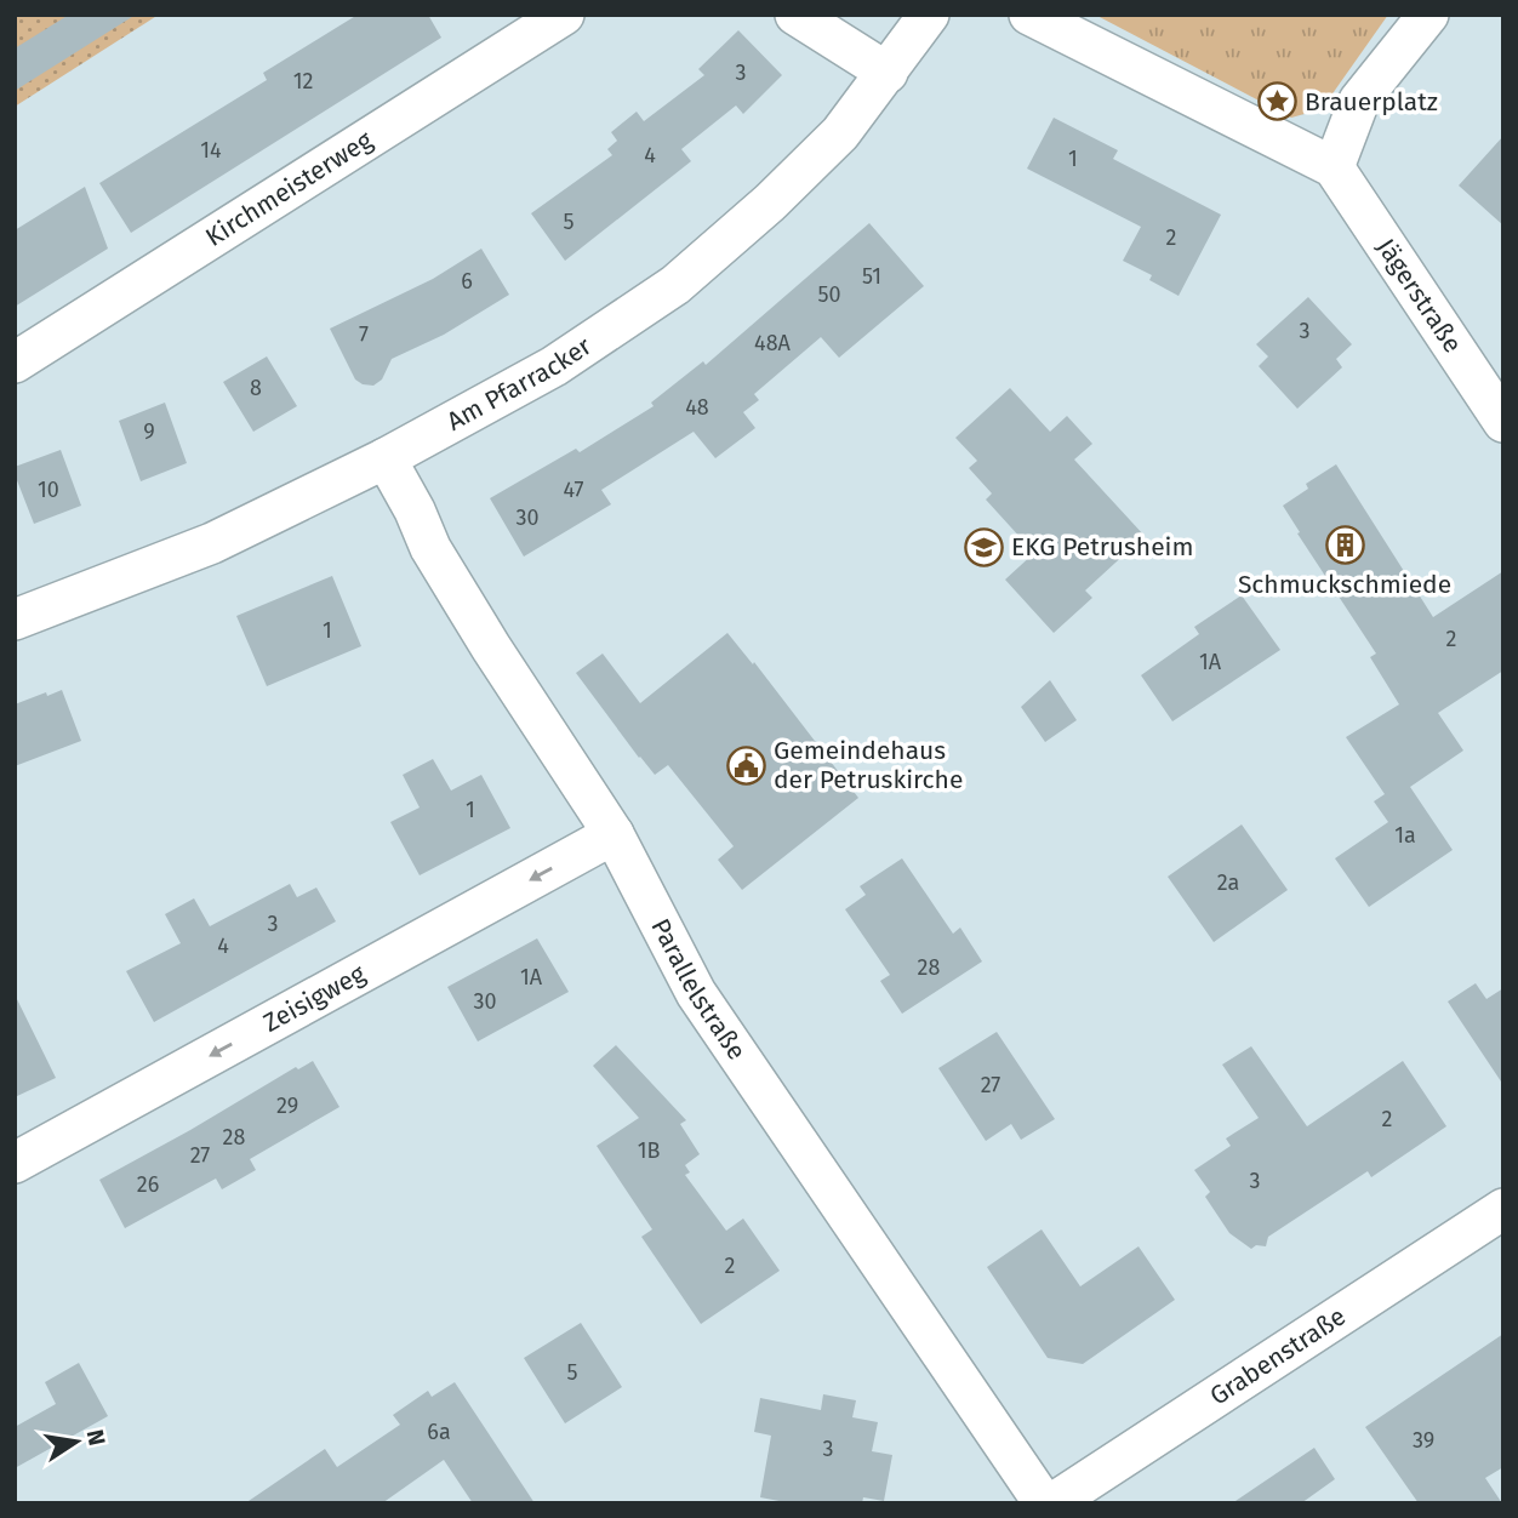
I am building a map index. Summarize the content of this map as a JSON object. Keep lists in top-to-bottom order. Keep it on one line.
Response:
{"streets":{"street":["Kirchmeisterweg","Jägerstraße","Am Pfarracker","Parallelstraße","Zeisigweg","Grabenstraße"]},"crossings":[["Am Pfarracker","Parallelstraße"],["Parallelstraße","Zeisigweg"]],"one_way":["Zeisigweg"],"places":{"place":["Brauerplatz"],"building":["Schmuckschmiede"],"school or university":["EKG Petrusheim"],"public building":["Gemeindehaus der Petruskirche"]},"house_numbers":["3","12","14","4","1","5","2","51","6","50","3","7","48A","8","48","9","10","47","30","1","2","1A","1","1a","2a","3","4","28","1A","30","27","29","2","28","1B","27","3","26","2","5","6a","39","3"],"north":"right"}
